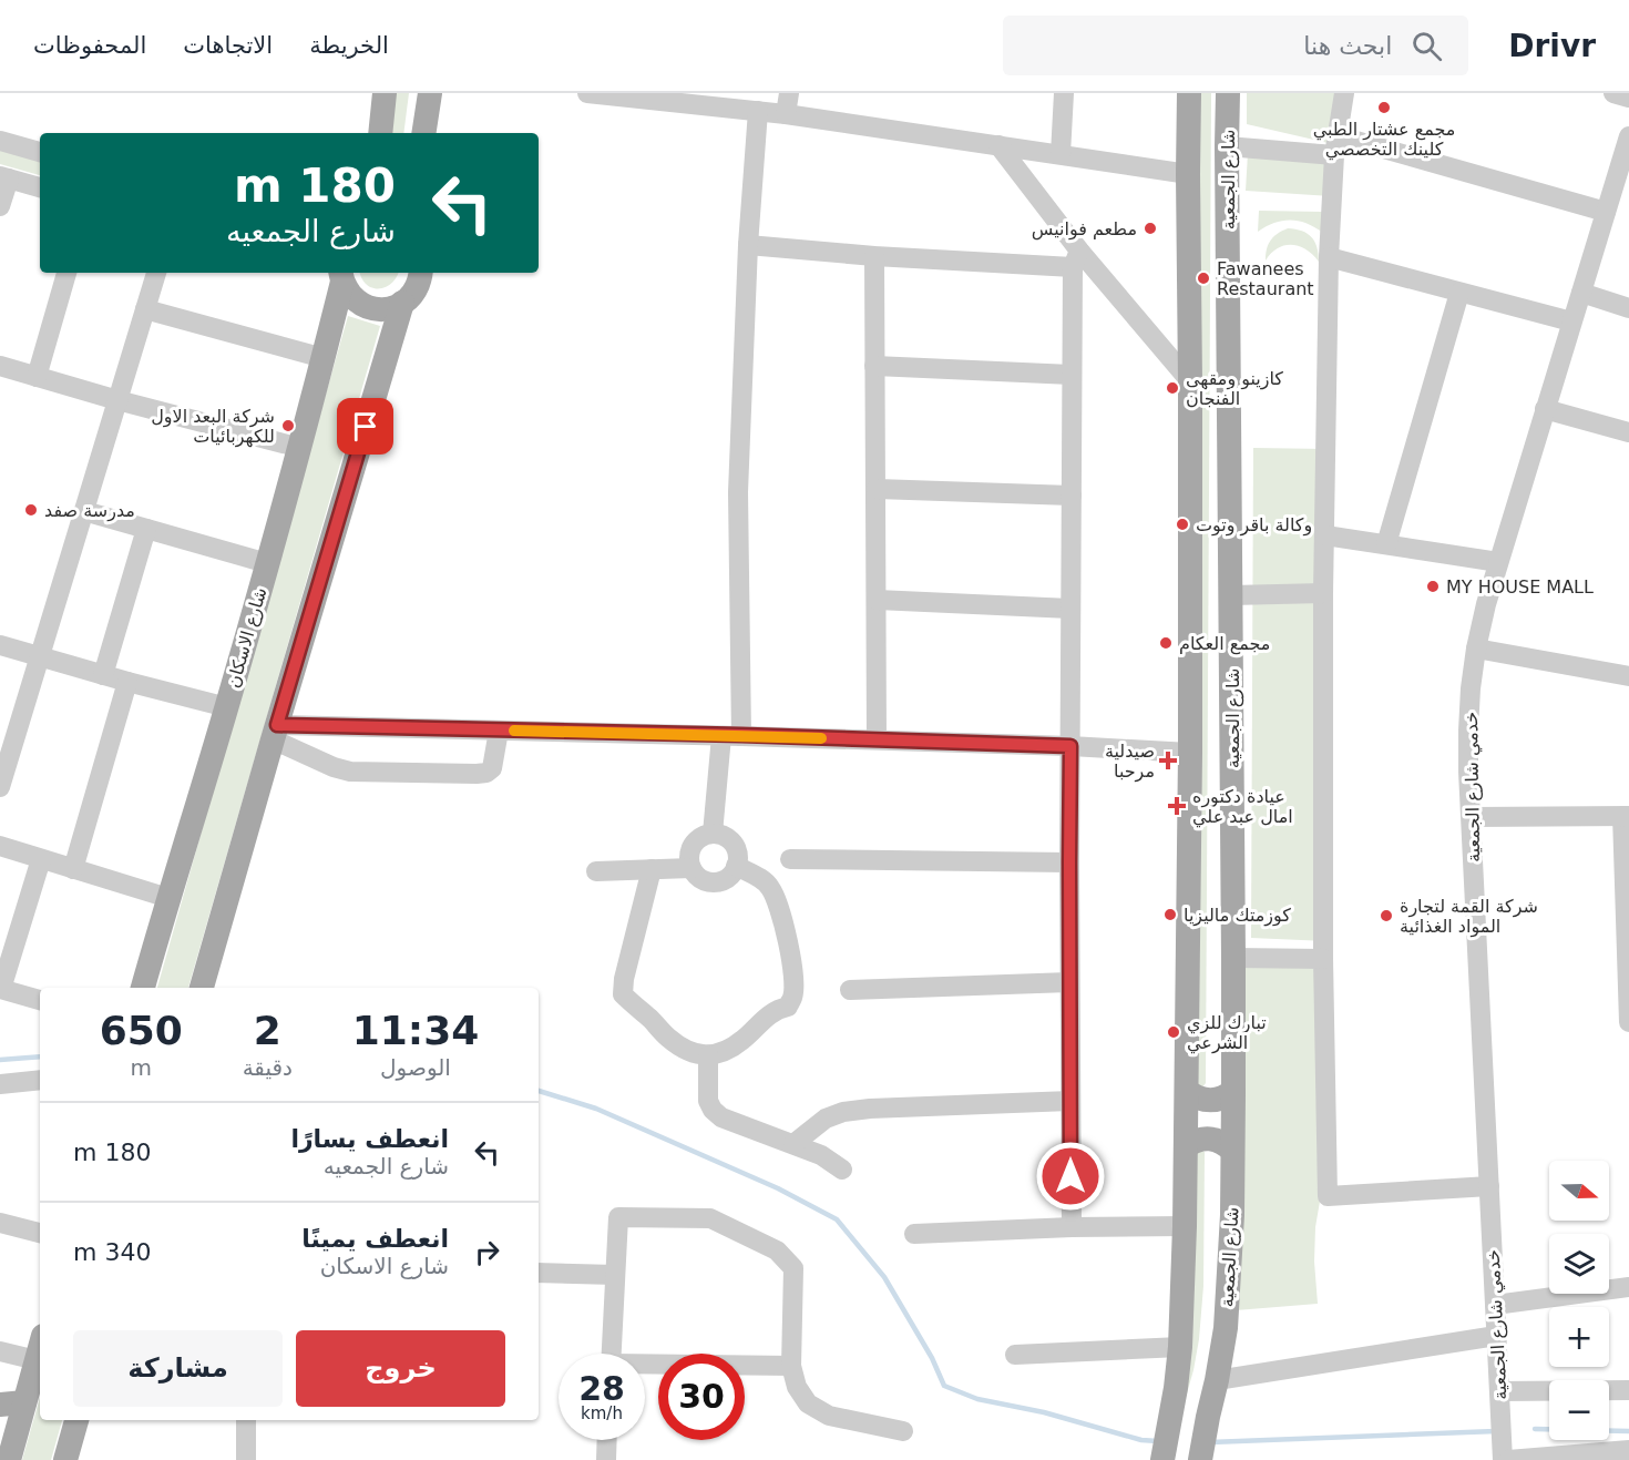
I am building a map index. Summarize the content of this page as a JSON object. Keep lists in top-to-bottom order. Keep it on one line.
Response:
{"streets":{"main road":["شارع الجمعية","شارع الاسكان"],"street":["خدمي شارع الجمعية"]},"places":{"other":["مجمع عشتار الطبي كلينك التخصصي","مطعم فوانيس","Fawanees Restaurant","كازينو ومقهى الفنجان","شركة البعد الاول للكهربائيات","مدرسة صفد","وكالة باقر وتوت","MY HOUSE MALL","مجمع العكام","كوزمتك ماليزيا","شركة القمة لتجارة المواد الغذائية","تبارك للزي الشرعي"],"health":["صيدلية مرحبا","عيادة دكتوره امال عبد علي"]},"north":"right","page":{"header":"Drivr","search":"ابحث هنا","nav":["الخريطة","الاتجاهات","المحفوظات"],"turn":["180 m","شارع الجمعيه"],"eta":["11:34","الوصول","2","دقيقة","650","m"],"list":[{"name":"انعطف يسارًا","note":"شارع الجمعيه","value":"180 m"},{"name":"انعطف يمينًا","note":"شارع الاسكان","value":"340 m"}],"map_buttons":["+","−"],"buttons":["خروج","مشاركة"],"speed":"28 km/h","limit":"30"}}
